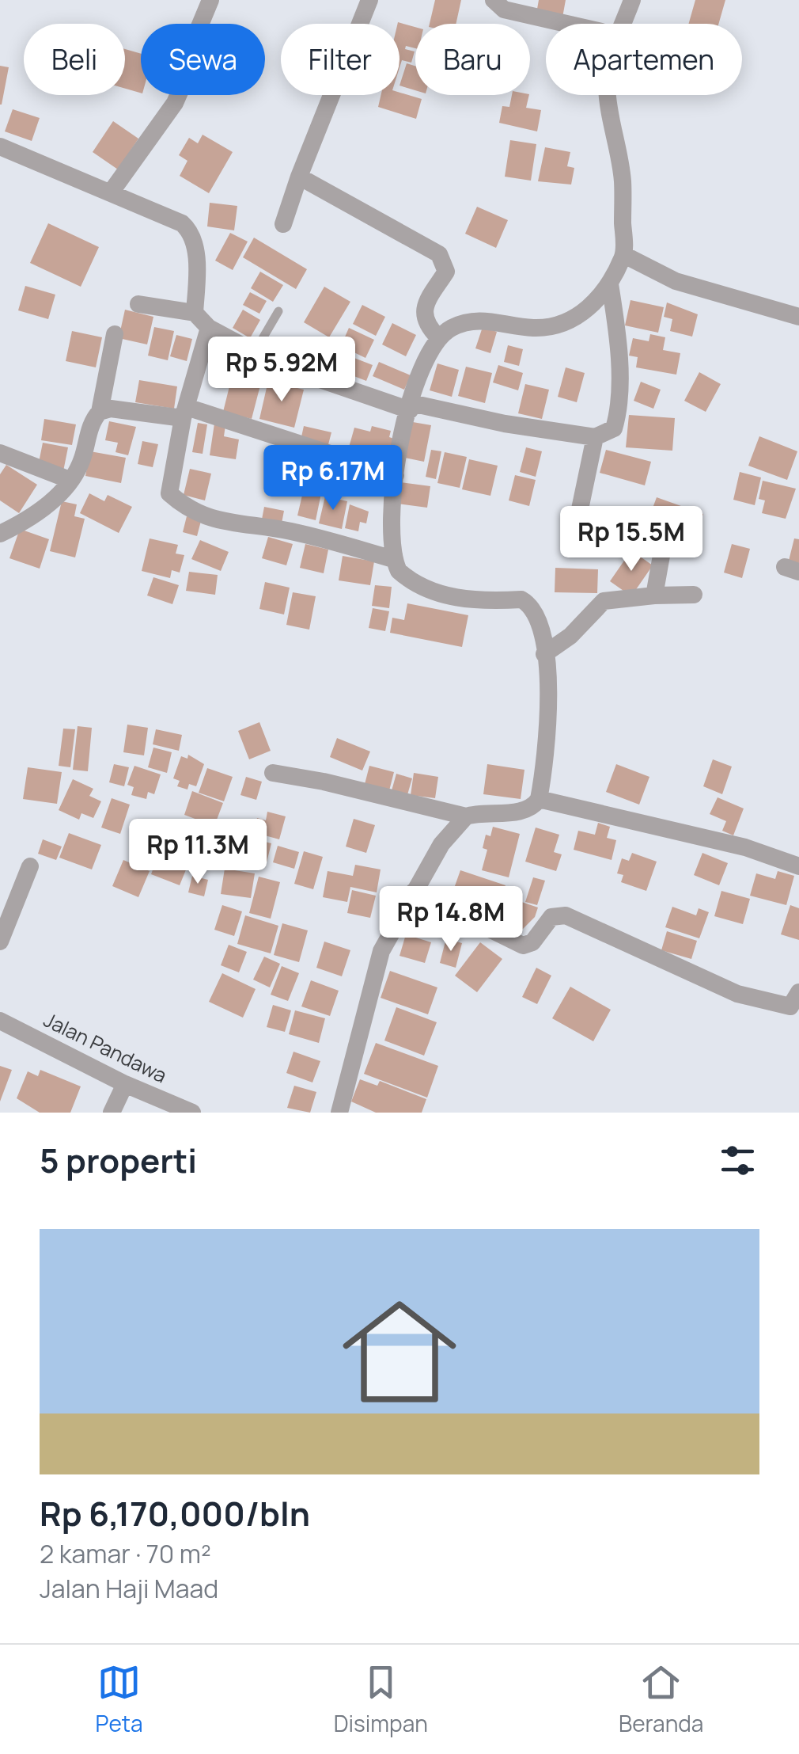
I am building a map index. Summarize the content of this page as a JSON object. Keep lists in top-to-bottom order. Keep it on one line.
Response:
{"streets":{"street":["Jalan Pandawa"]},"page":{"chip":["Beli","Sewa","Filter","Baru","Apartemen"],"price":["Rp 5.92M","Rp 6.17M","Rp 15.5M","Rp 11.3M","Rp 14.8M"],"heading":"5 properti","list":[{"name":"Rp 6,170,000/bln","note":"2 kamar · 70 m² · Jalan Haji Maad"}],"tabs":["Peta","Disimpan","Beranda"]}}
